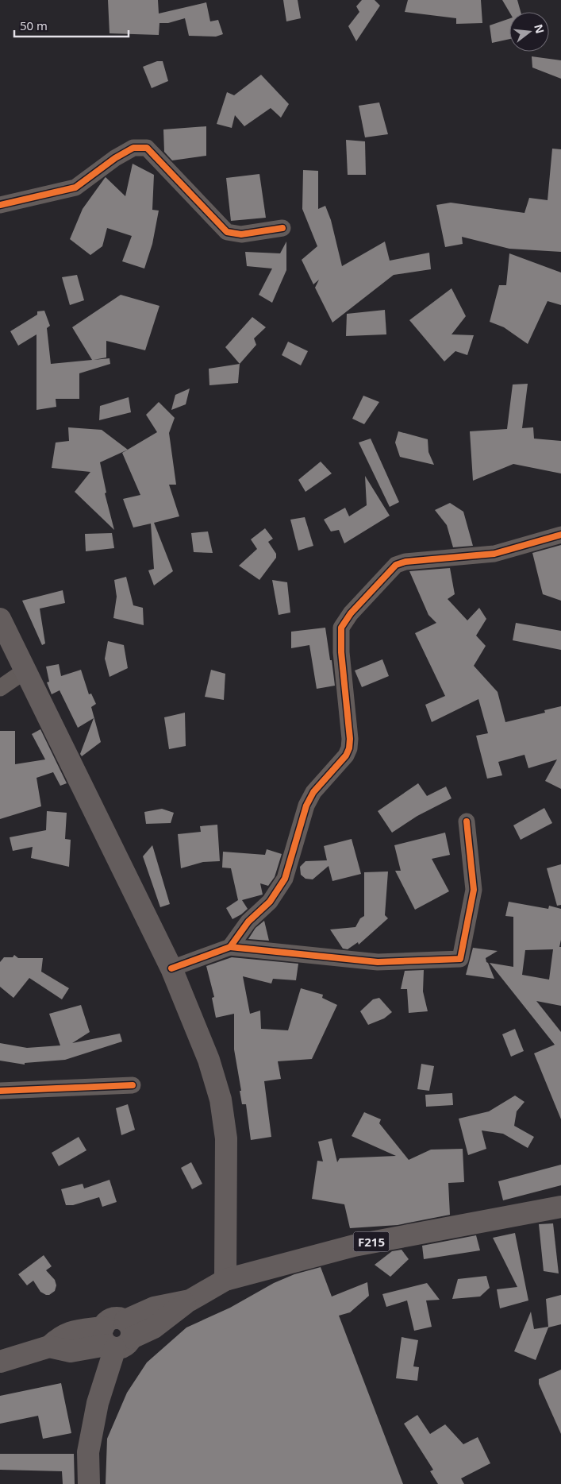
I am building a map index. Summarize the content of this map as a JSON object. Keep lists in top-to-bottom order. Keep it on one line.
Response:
{"streets":{"main road":["F215"]},"scale_bar":"50 m","north":"right"}
